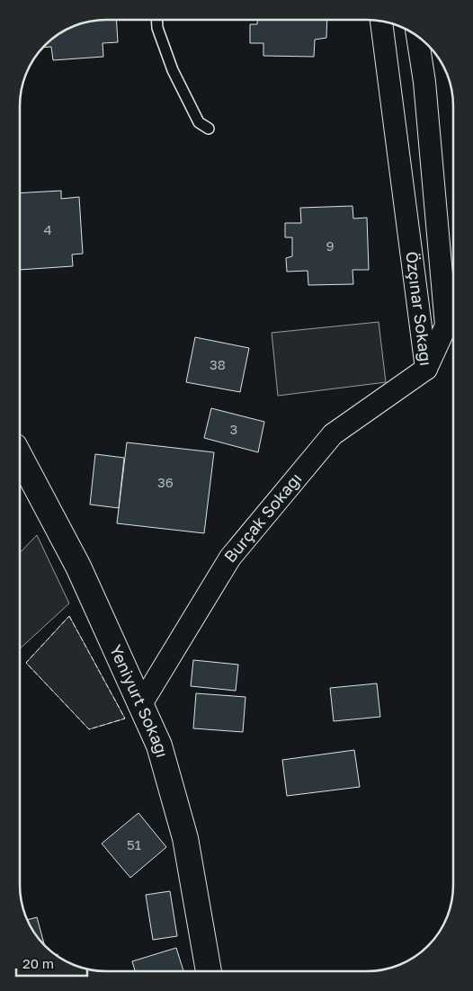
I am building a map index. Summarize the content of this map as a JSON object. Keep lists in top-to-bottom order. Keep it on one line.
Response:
{"streets":{"street":["Özçınar Sokağı","Burçak Sokağı","Yeniyurt Sokağı"]},"crossings":[["Özçınar Sokağı","Burçak Sokağı"],["Burçak Sokağı","Yeniyurt Sokağı"]],"house_numbers":["4","9","38","3","36","51"],"scale_bar":"20 m"}
